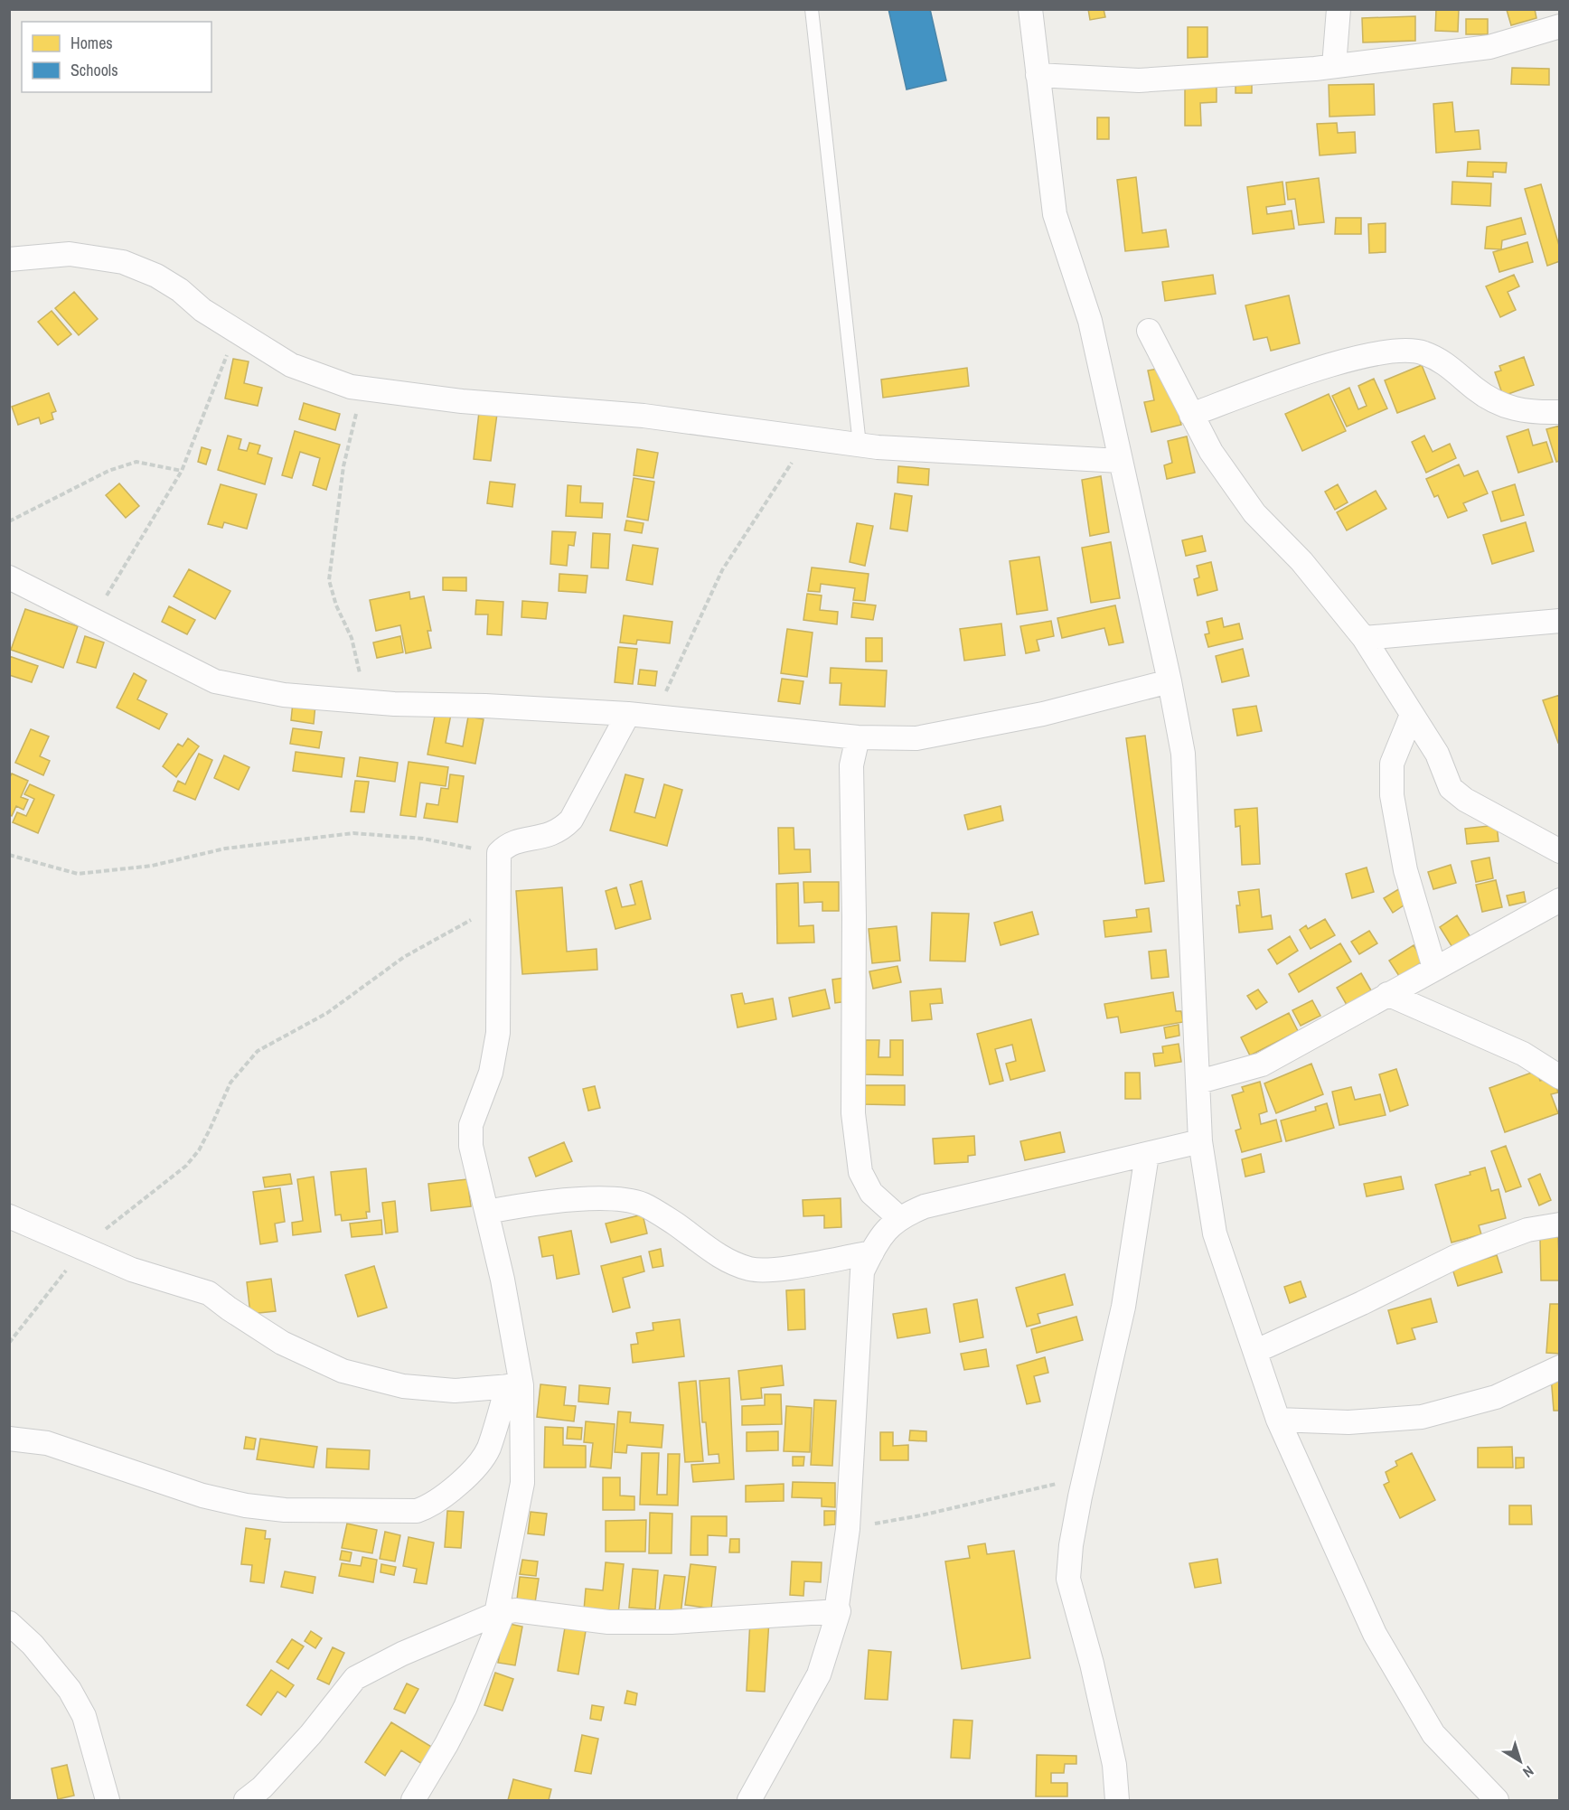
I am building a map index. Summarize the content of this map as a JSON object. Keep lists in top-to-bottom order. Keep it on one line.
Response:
{"legend":["Homes","Schools"],"north":"bottom right"}
